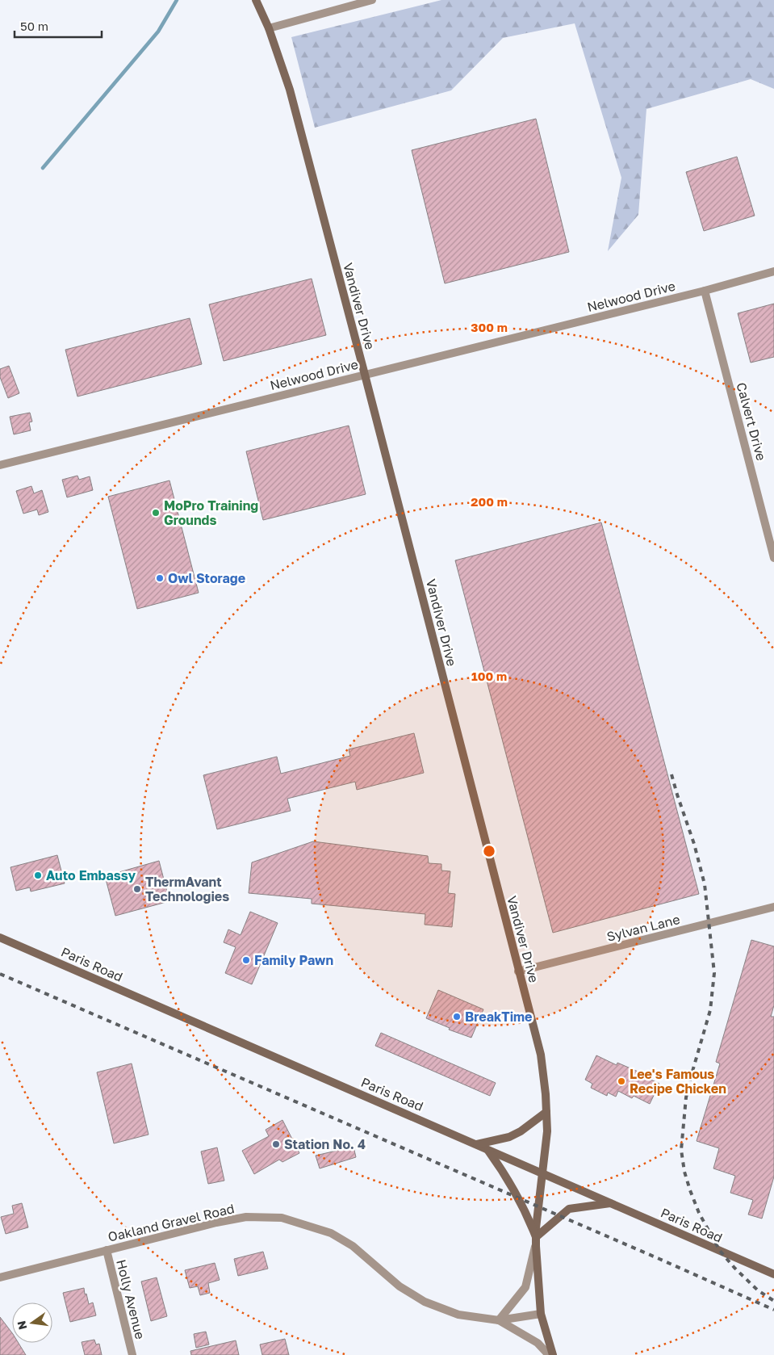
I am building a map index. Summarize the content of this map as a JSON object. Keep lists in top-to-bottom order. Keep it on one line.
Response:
{"streets":{"main road":["Vandiver Drive","Paris Road"],"street":["Nelwood Drive","Calvert Drive","Sylvan Lane","Oakland Gravel Road","Holly Avenue"]},"crossings":[["Nelwood Drive","Vandiver Drive"],["Nelwood Drive","Calvert Drive"],["Vandiver Drive","Sylvan Lane"],["Vandiver Drive","Paris Road"],["Vandiver Drive","Oakland Gravel Road"],["Oakland Gravel Road","Holly Avenue"]],"places":["MoPro Training Grounds","Owl Storage","Auto Embassy","ThermAvant Technologies","Family Pawn","BreakTime","Lee's Famous Recipe Chicken","Station No. 4"],"scale_bar":"50 m","north":"left","rings":["300 m","200 m","100 m"]}
